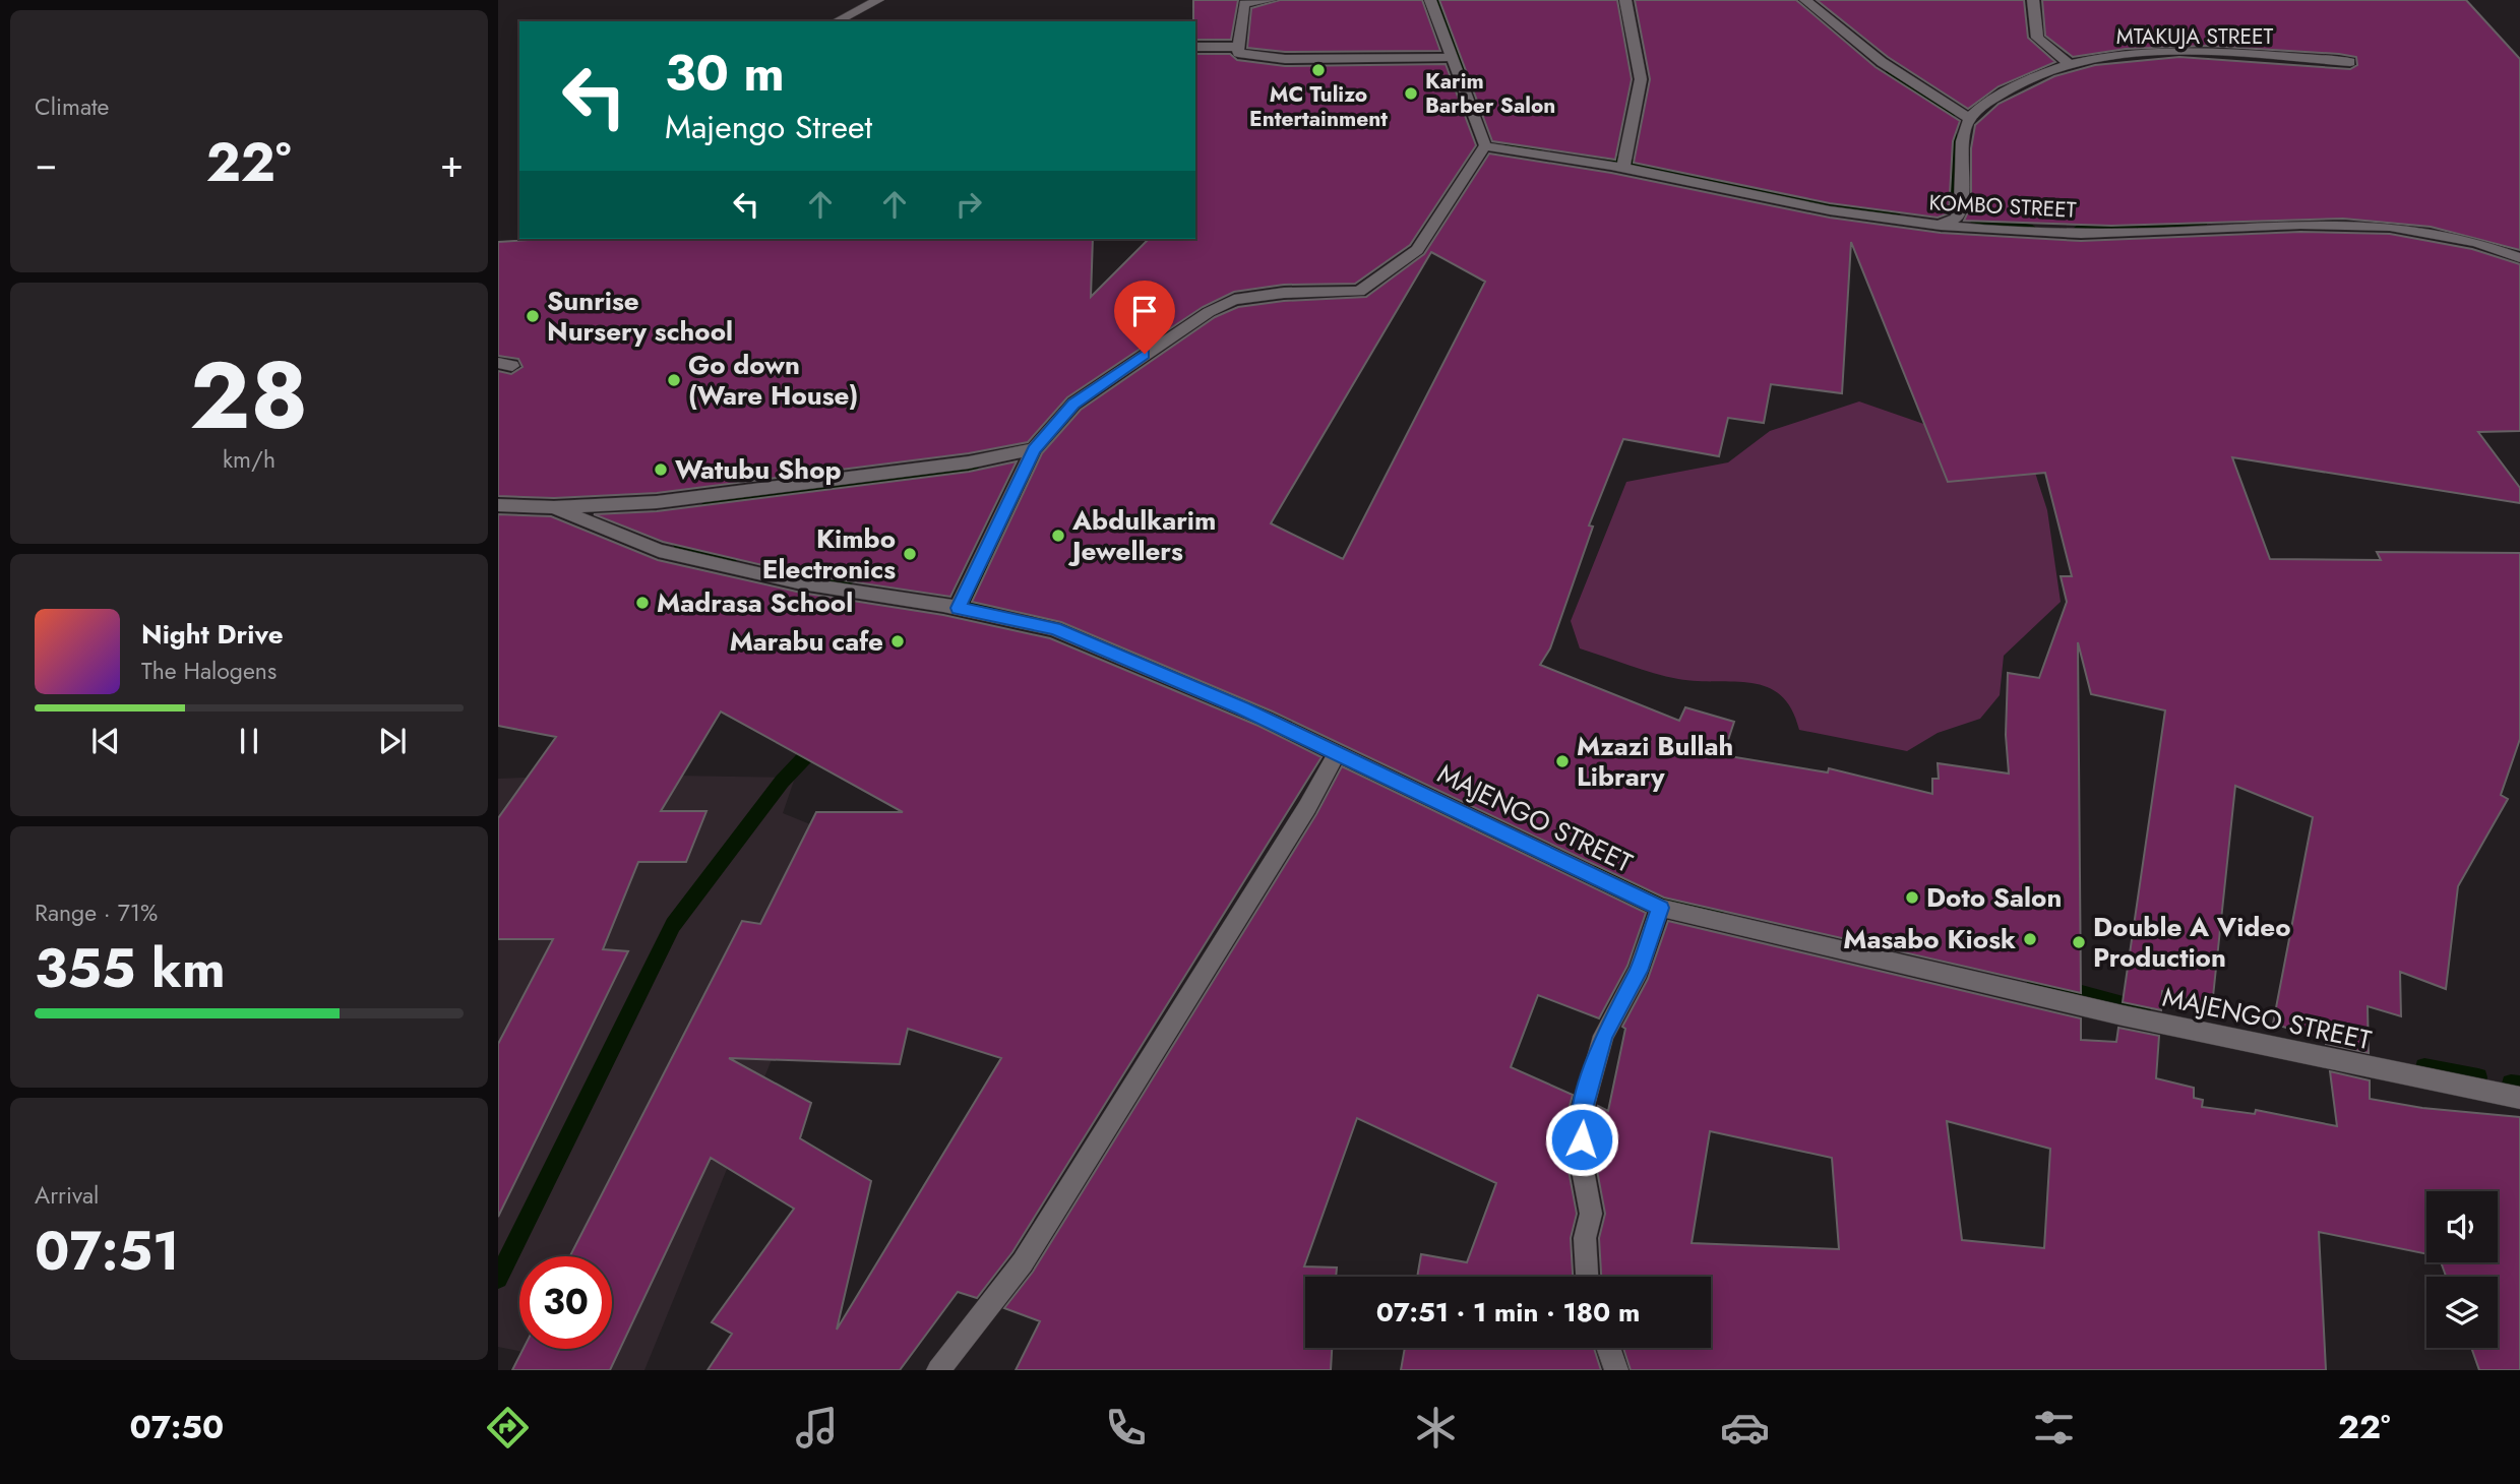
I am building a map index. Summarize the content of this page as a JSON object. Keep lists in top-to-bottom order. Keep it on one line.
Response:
{"streets":{"street":["MTAKUJA STREET","KOMBO STREET","MAJENGO STREET"]},"places":["MC Tulizo Entertainment","Karim Barber Salon","Sunrise Nursery school","Go down (Ware House)","Watubu Shop","Abdulkarim Jewellers","Kimbo Electronics","Madrasa School","Marabu cafe","Mzazi Bullah Library","Doto Salon","Masabo Kiosk","Double A Video Production"],"page":{"tile":["Climate",["28","km/h"],["Range · 71%","355 km"],["Arrival","07:51"]],"turn":["30 m","Majengo Street"],"heat":["−","22°","+"],"song":["Night Drive","The Halogens"],"limit":"30","trip":"07:51 · 1 min · 180 m","tabs":["07:50","22°"]}}
